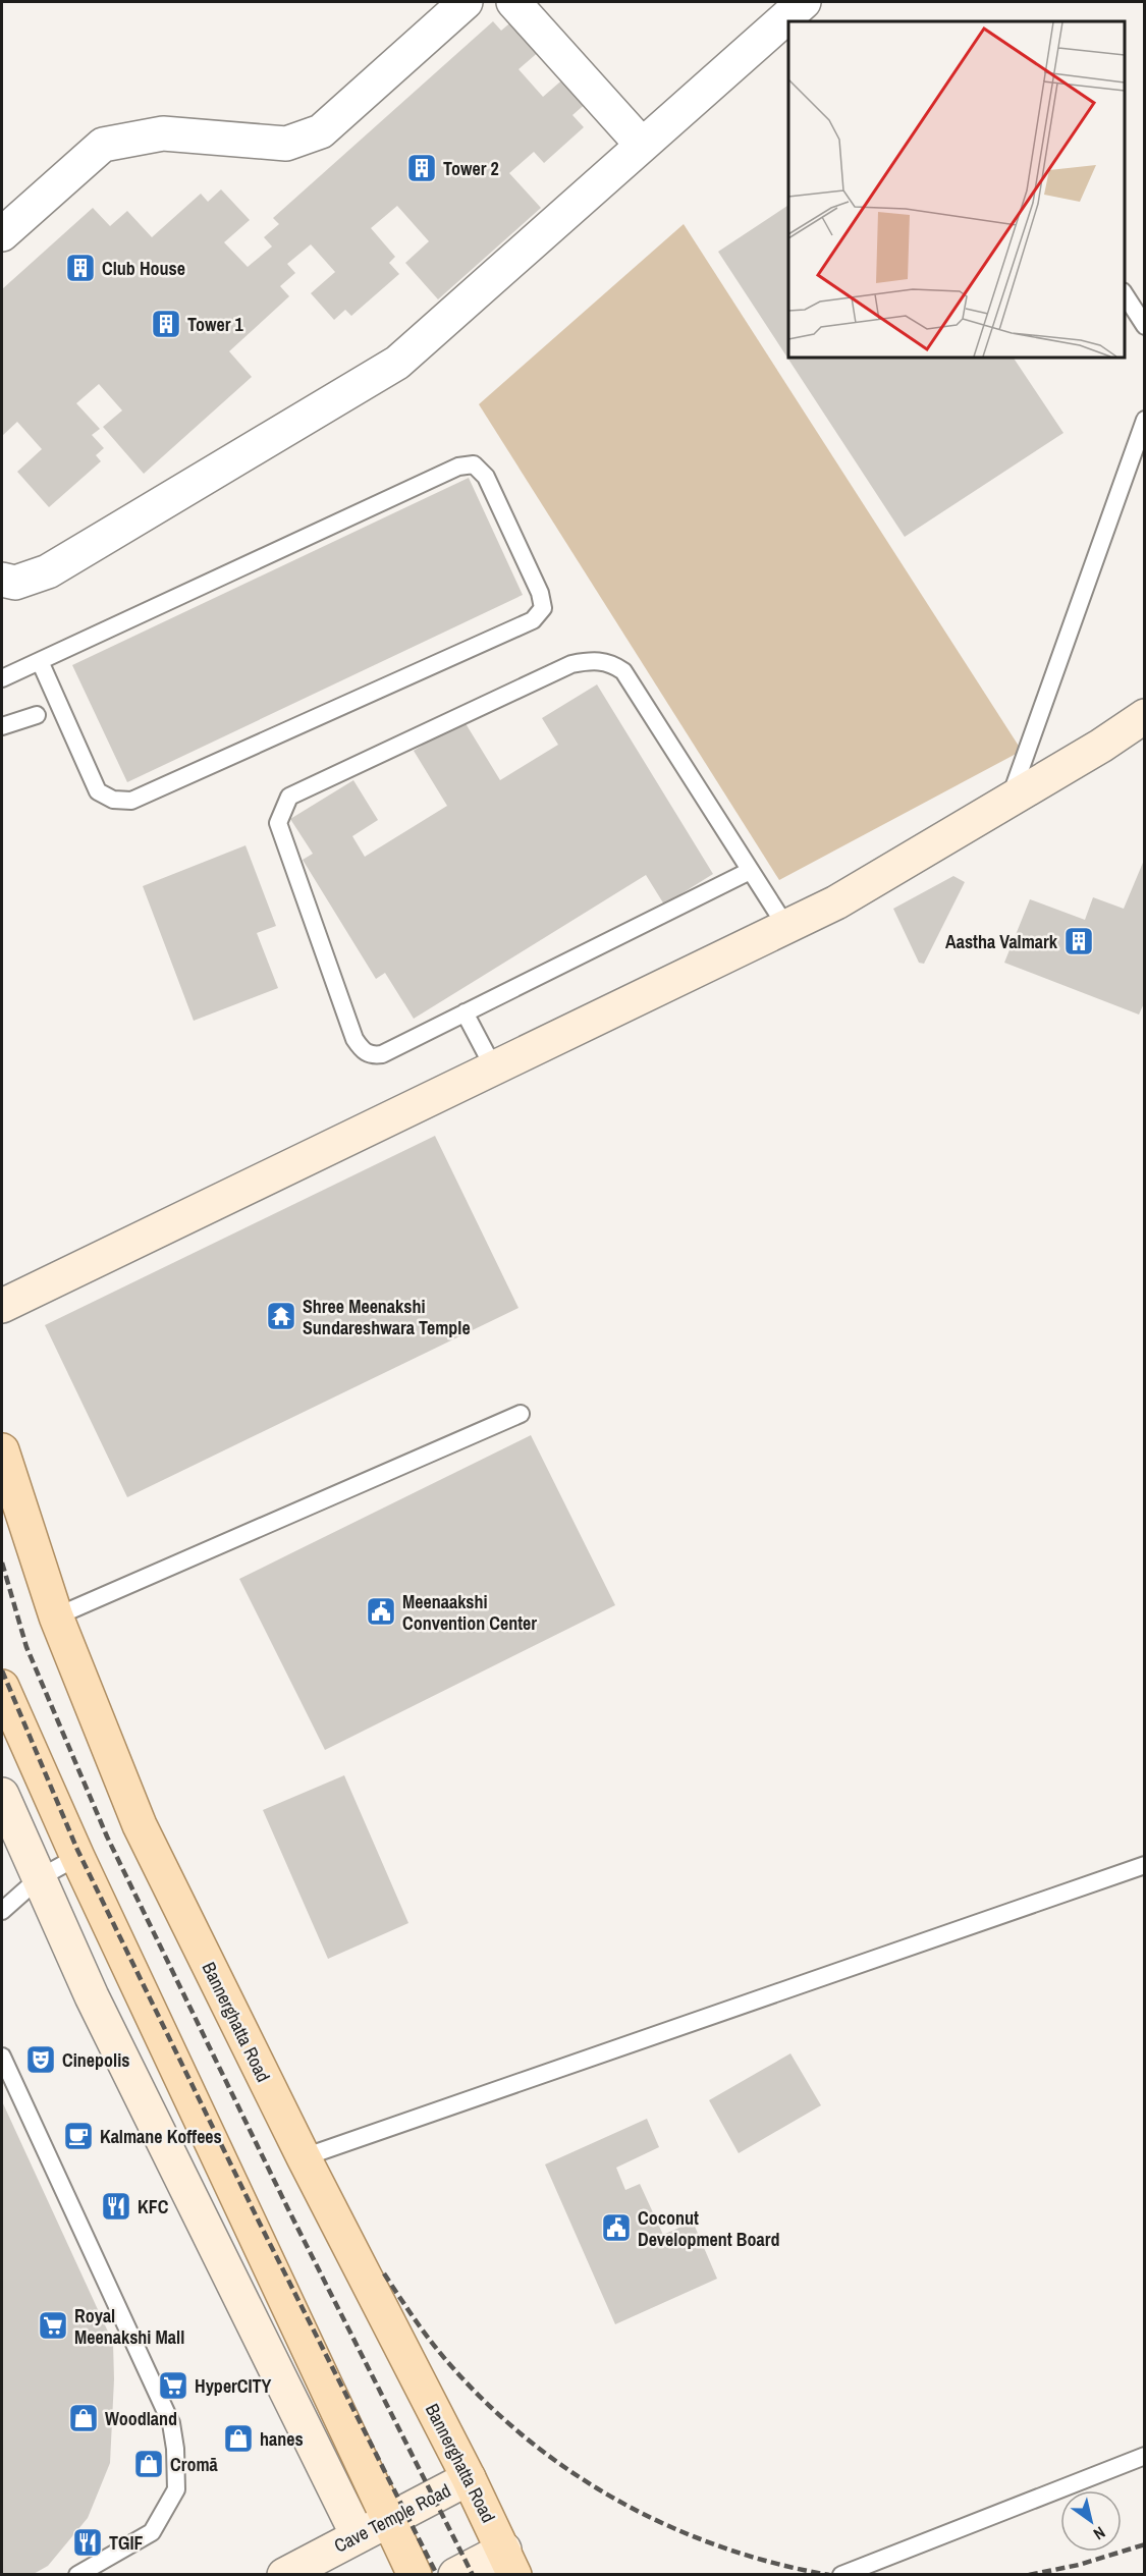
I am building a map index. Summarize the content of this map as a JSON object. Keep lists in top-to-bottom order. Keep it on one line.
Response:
{"streets":{"main road":["Bannerghatta Road"],"street":["Cave Temple Road"]},"crossings":[["Bannerghatta Road","Cave Temple Road"]],"places":{"building":["Tower 2","Club House","Tower 1","Aastha Valmark"],"temple":["Shree Meenakshi Sundareshwara Temple"],"public building":["Meenaakshi Convention Center","Coconut Development Board"],"theatre":["Cinepolis"],"cafe":["Kalmane Koffees"],"restaurant":["KFC","TGIF"],"supermarket":["Royal Meenakshi Mall","HyperCITY"],"shop":["Woodland","hanes","Cromā"]},"north":"bottom right"}
